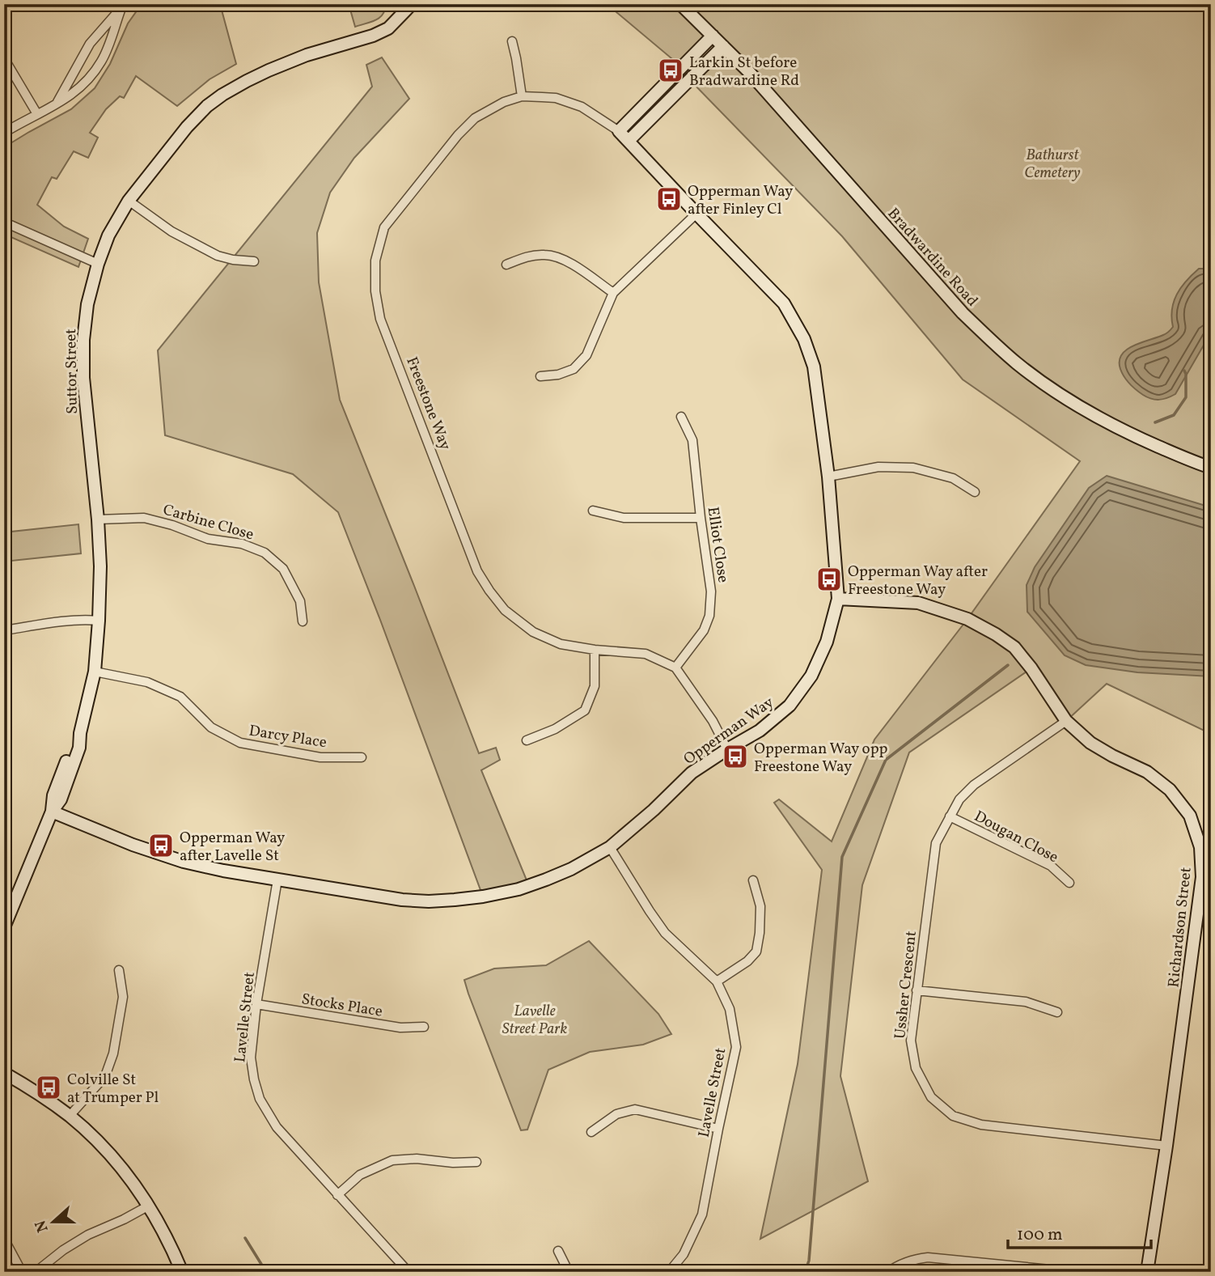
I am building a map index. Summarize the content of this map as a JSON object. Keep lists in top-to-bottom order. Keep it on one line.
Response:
{"streets":{"street":["Bradwardine Road","Suttor Street","Freestone Way","Carbine Close","Elliot Close","Opperman Way","Darcy Place","Dougan Close","Richardson Street","Ussher Crescent","Stocks Place","Lavelle Street"]},"crossings":[["Suttor Street","Carbine Close"],["Suttor Street","Opperman Way"],["Suttor Street","Darcy Place"],["Freestone Way","Elliot Close"],["Freestone Way","Opperman Way"],["Opperman Way","Richardson Street"],["Opperman Way","Lavelle Street"],["Dougan Close","Ussher Crescent"],["Richardson Street","Ussher Crescent"],["Stocks Place","Lavelle Street"]],"parks":["Bathurst Cemetery","Lavelle Street Park"],"places":{"bus stop":["Larkin St before Bradwardine Rd","Opperman Way after Finley Cl","Opperman Way after Freestone Way","Opperman Way opp Freestone Way","Opperman Way after Lavelle St","Colville St at Trumper Pl"]},"scale_bar":"100 m","north":"left"}
